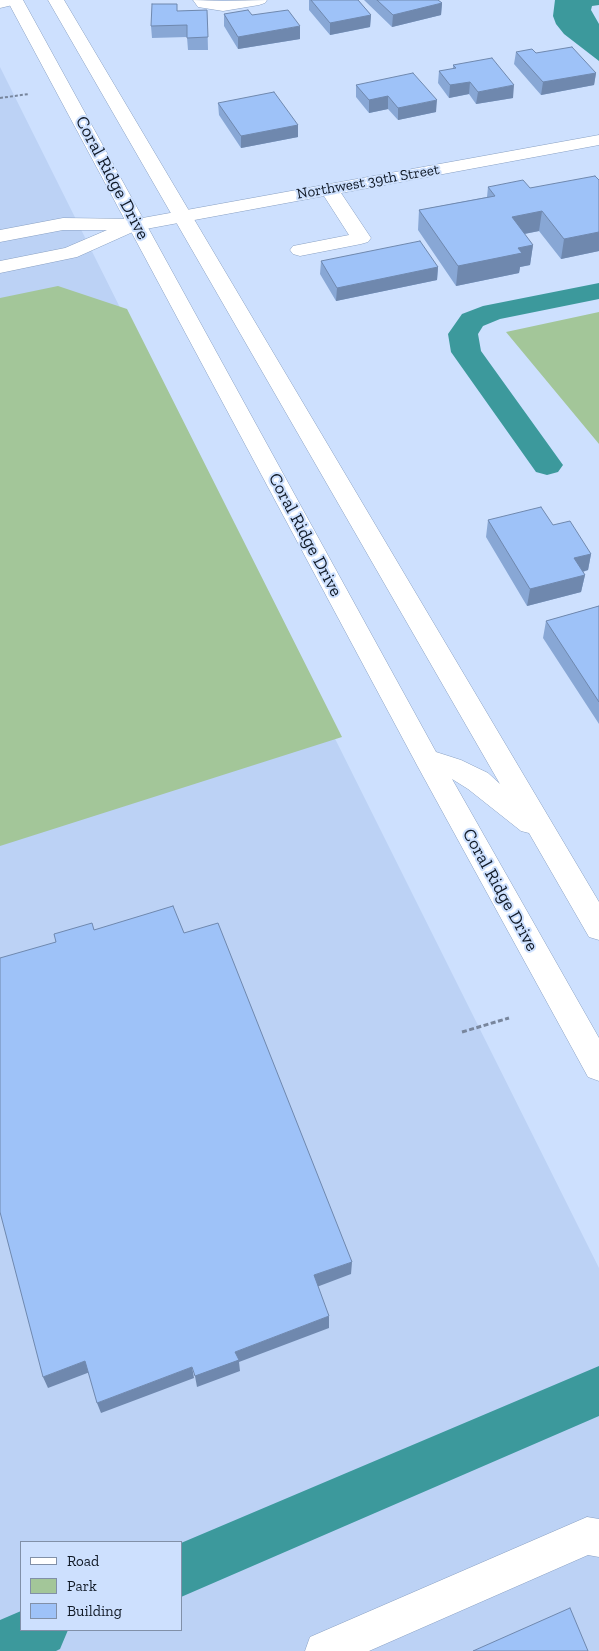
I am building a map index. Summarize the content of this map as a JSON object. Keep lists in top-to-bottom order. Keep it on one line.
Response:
{"streets":{"main road":["Coral Ridge Drive","Northwest 39th Street"]},"crossings":[["Coral Ridge Drive","Northwest 39th Street"]],"legend":["Road","Park","Building"]}
